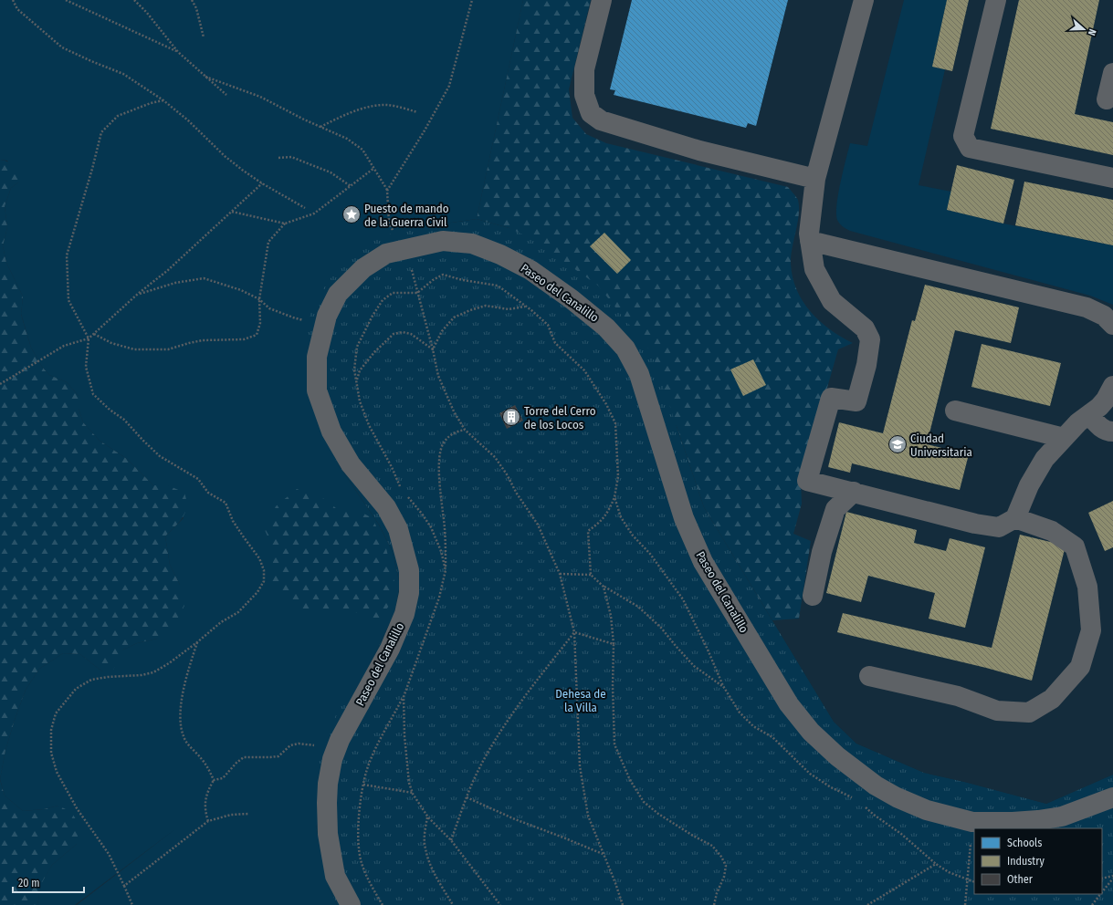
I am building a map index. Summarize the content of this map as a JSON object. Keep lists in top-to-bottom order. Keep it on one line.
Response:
{"streets":{"street":["Paseo del Canalillo"]},"parks":["Dehesa de la Villa"],"places":{"place":["Puesto de mando de la Guerra Civil"],"building":["Torre del Cerro de los Locos"],"school or university":["Ciudad Universitaria"]},"legend":["Schools","Industry","Other"],"scale_bar":"20 m","north":"right"}
